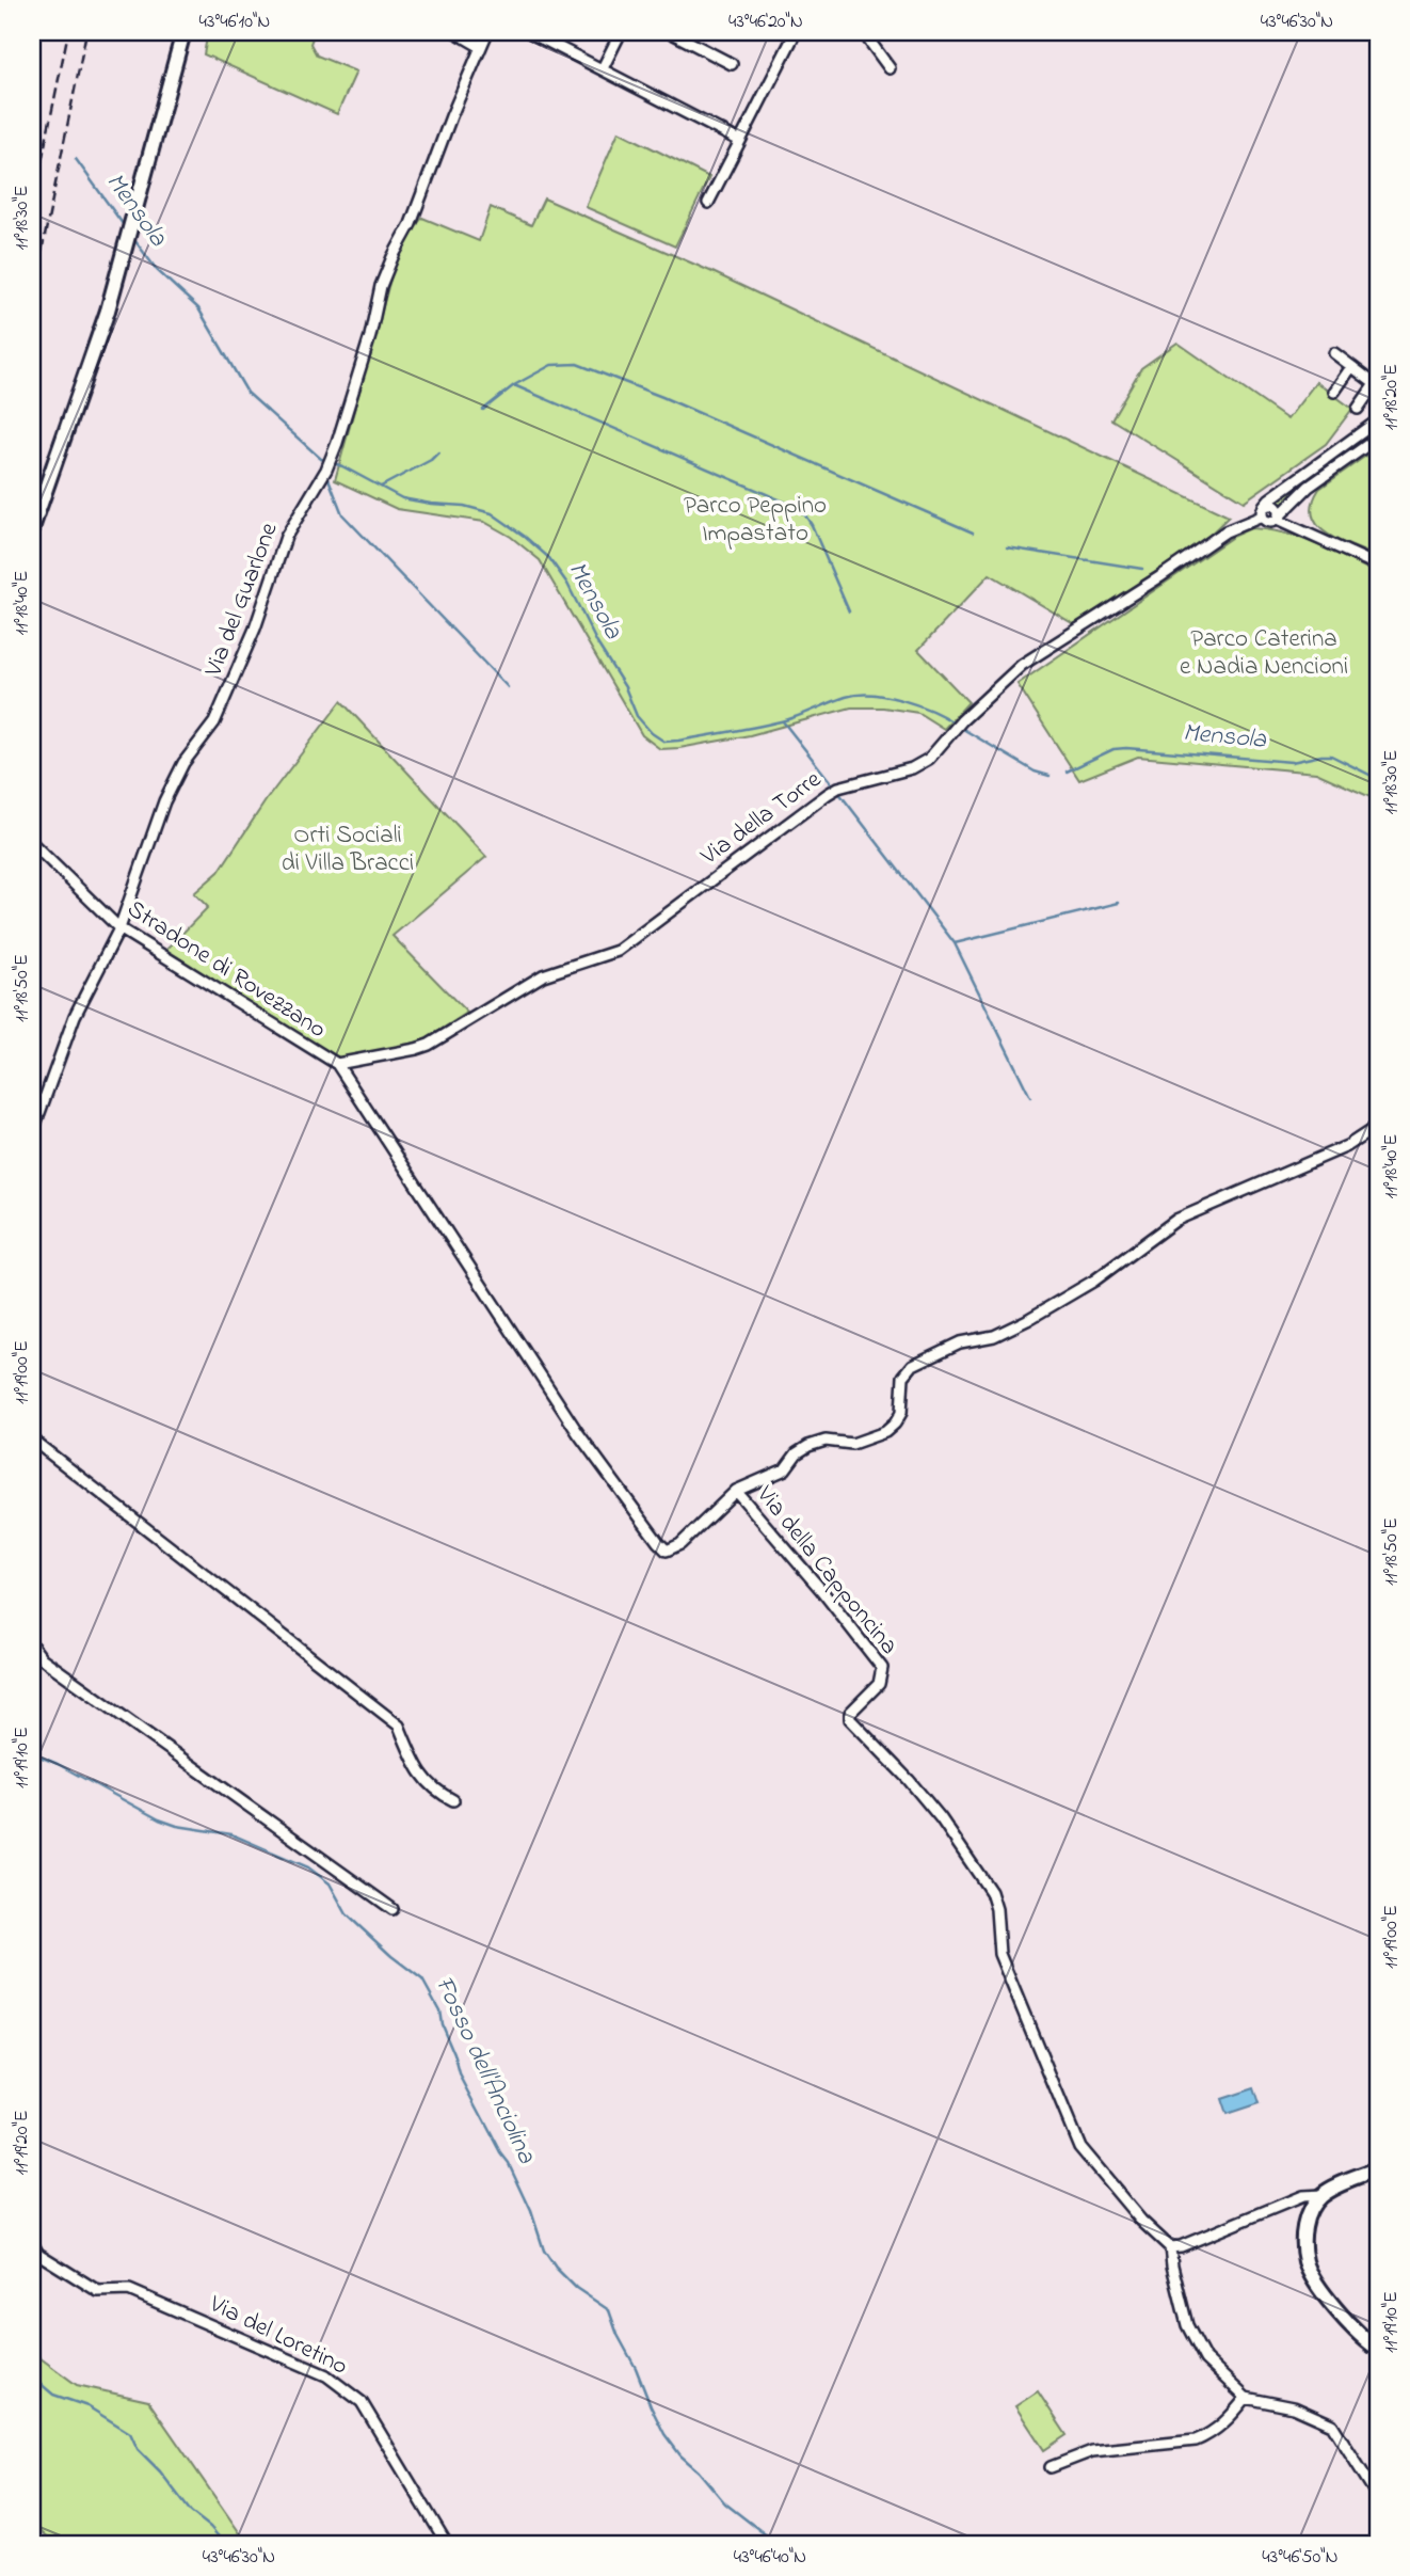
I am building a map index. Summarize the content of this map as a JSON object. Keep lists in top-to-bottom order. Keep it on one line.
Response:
{"streets":{"street":["Via del Guarlone","Via della Torre","Stradone di Rovezzano","Via della Capponcina","Via del Loretino"]},"crossings":[["Via del Guarlone","Stradone di Rovezzano"],["Via della Torre","Stradone di Rovezzano"],["Via della Torre","Via della Capponcina"],["Stradone di Rovezzano","Via della Capponcina"]],"water":["Mensola","Fosso dell'Anciolina"],"parks":["Parco Peppino Impastato","Parco Caterina e Nadia Nencioni","Orti Sociali di Villa Bracci"],"coordinates":["43°46'10\"N","43°46'20\"N","43°46'30\"N","11°18'30\"E","11°18'20\"E","11°18'40\"E","11°18'50\"E","11°19'00\"E","11°19'10\"E","11°19'20\"E","43°46'40\"N","43°46'50\"N"]}
